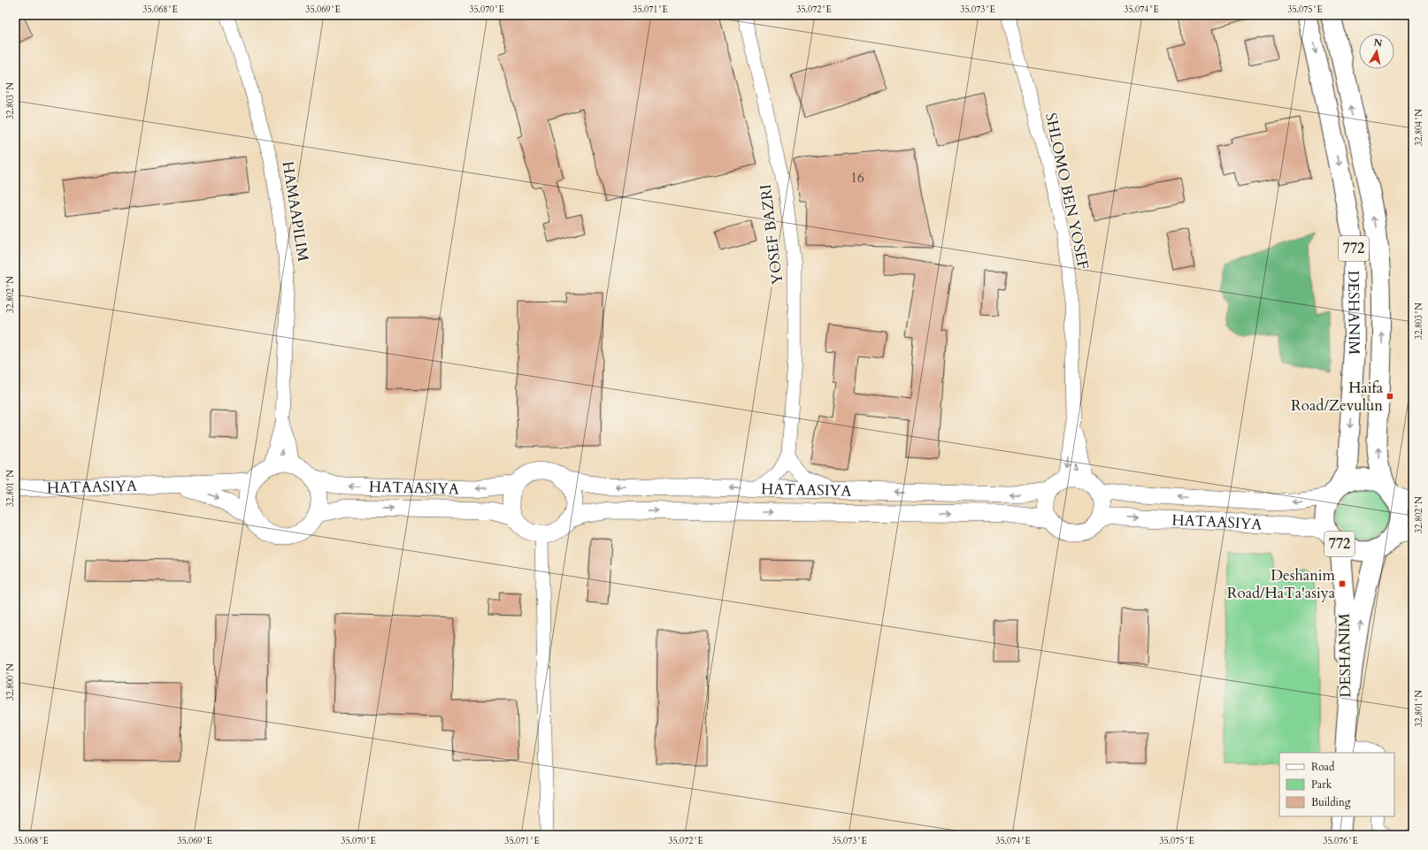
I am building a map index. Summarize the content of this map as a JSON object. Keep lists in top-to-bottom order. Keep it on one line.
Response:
{"streets":{"main road":["772","DESHANIM"],"street":["SHLOMO BEN YOSEF","HAMAAPILIM","YOSEF BAZRI","HATAASIYA"]},"crossings":[["SHLOMO BEN YOSEF","HATAASIYA"],["HAMAAPILIM","HATAASIYA"],["YOSEF BAZRI","HATAASIYA"],["772","DESHANIM"],["772","HATAASIYA"],["DESHANIM","HATAASIYA"]],"places":{"transit":["Haifa Road/Zevulun","Deshanim Road/HaTa'asiya"]},"house_numbers":["16"],"legend":["Road","Park","Building"],"north":"top","coordinates":["35.068°E","35.069°E","35.070°E","35.071°E","35.072°E","35.073°E","35.074°E","35.075°E","32.803°N","32.804°N","32.802°N","32.801°N","32.800°N","35.076°E"]}
